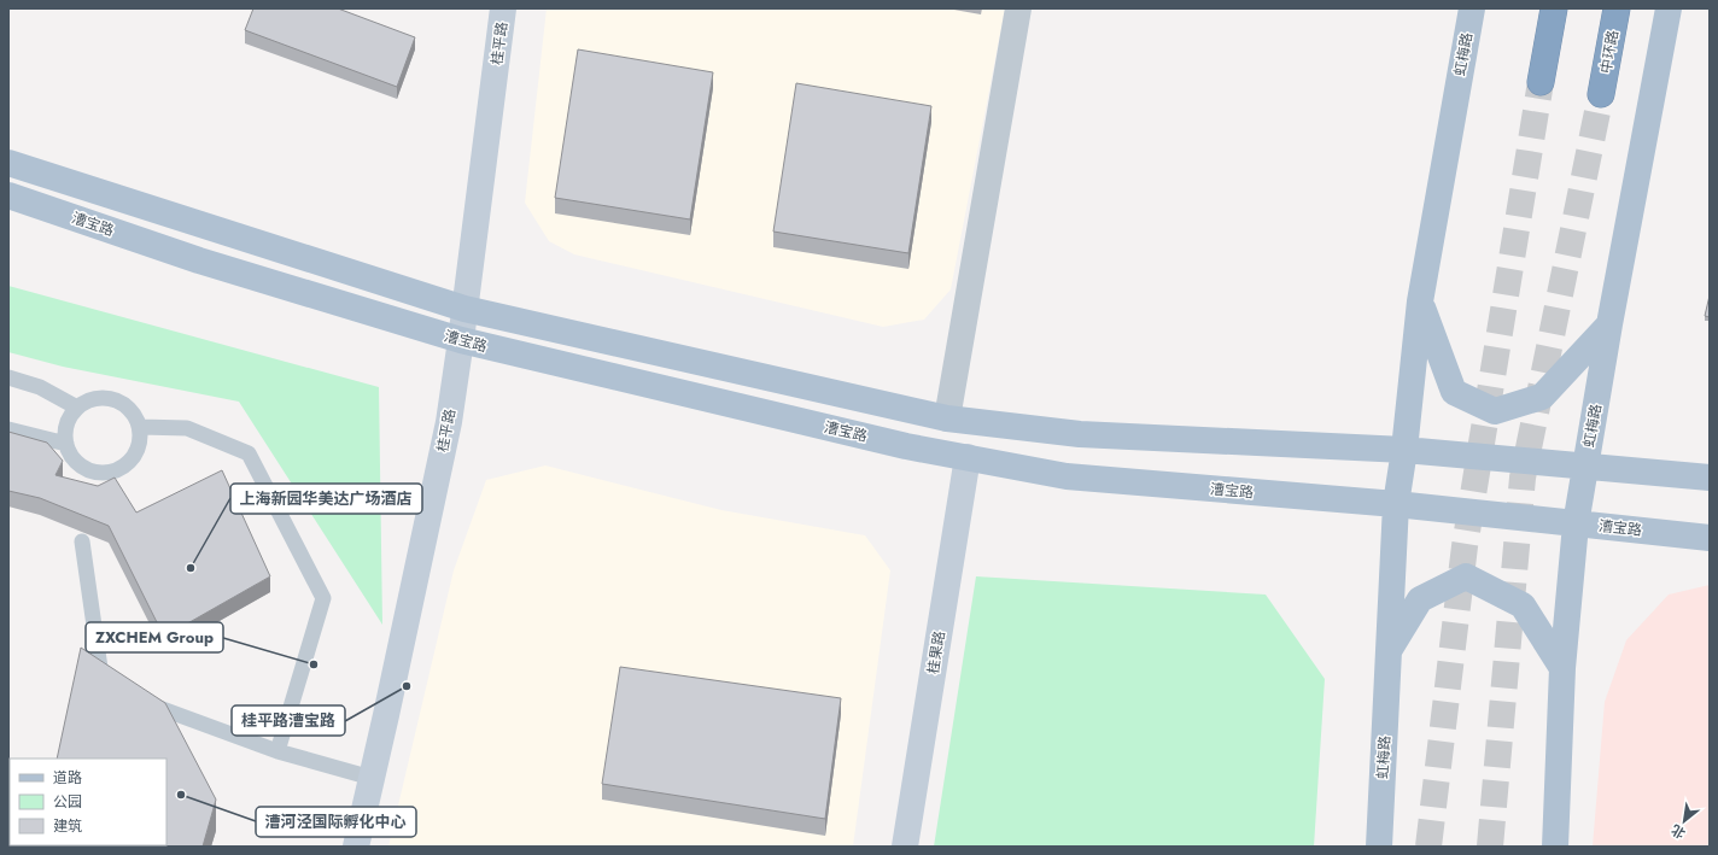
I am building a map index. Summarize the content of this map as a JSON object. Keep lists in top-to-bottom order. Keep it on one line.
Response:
{"streets":{"highway":["中环路"],"main road":["虹梅路","漕宝路"],"street":["桂平路","桂果路"]},"crossings":[["桂平路","漕宝路"],["虹梅路","漕宝路"],["漕宝路","桂果路"]],"places":["上海新园华美达广场酒店","ZXCHEM Group","桂平路漕宝路","漕河泾国际孵化中心"],"legend":["道路","公园","建筑"],"north":"bottom left"}
